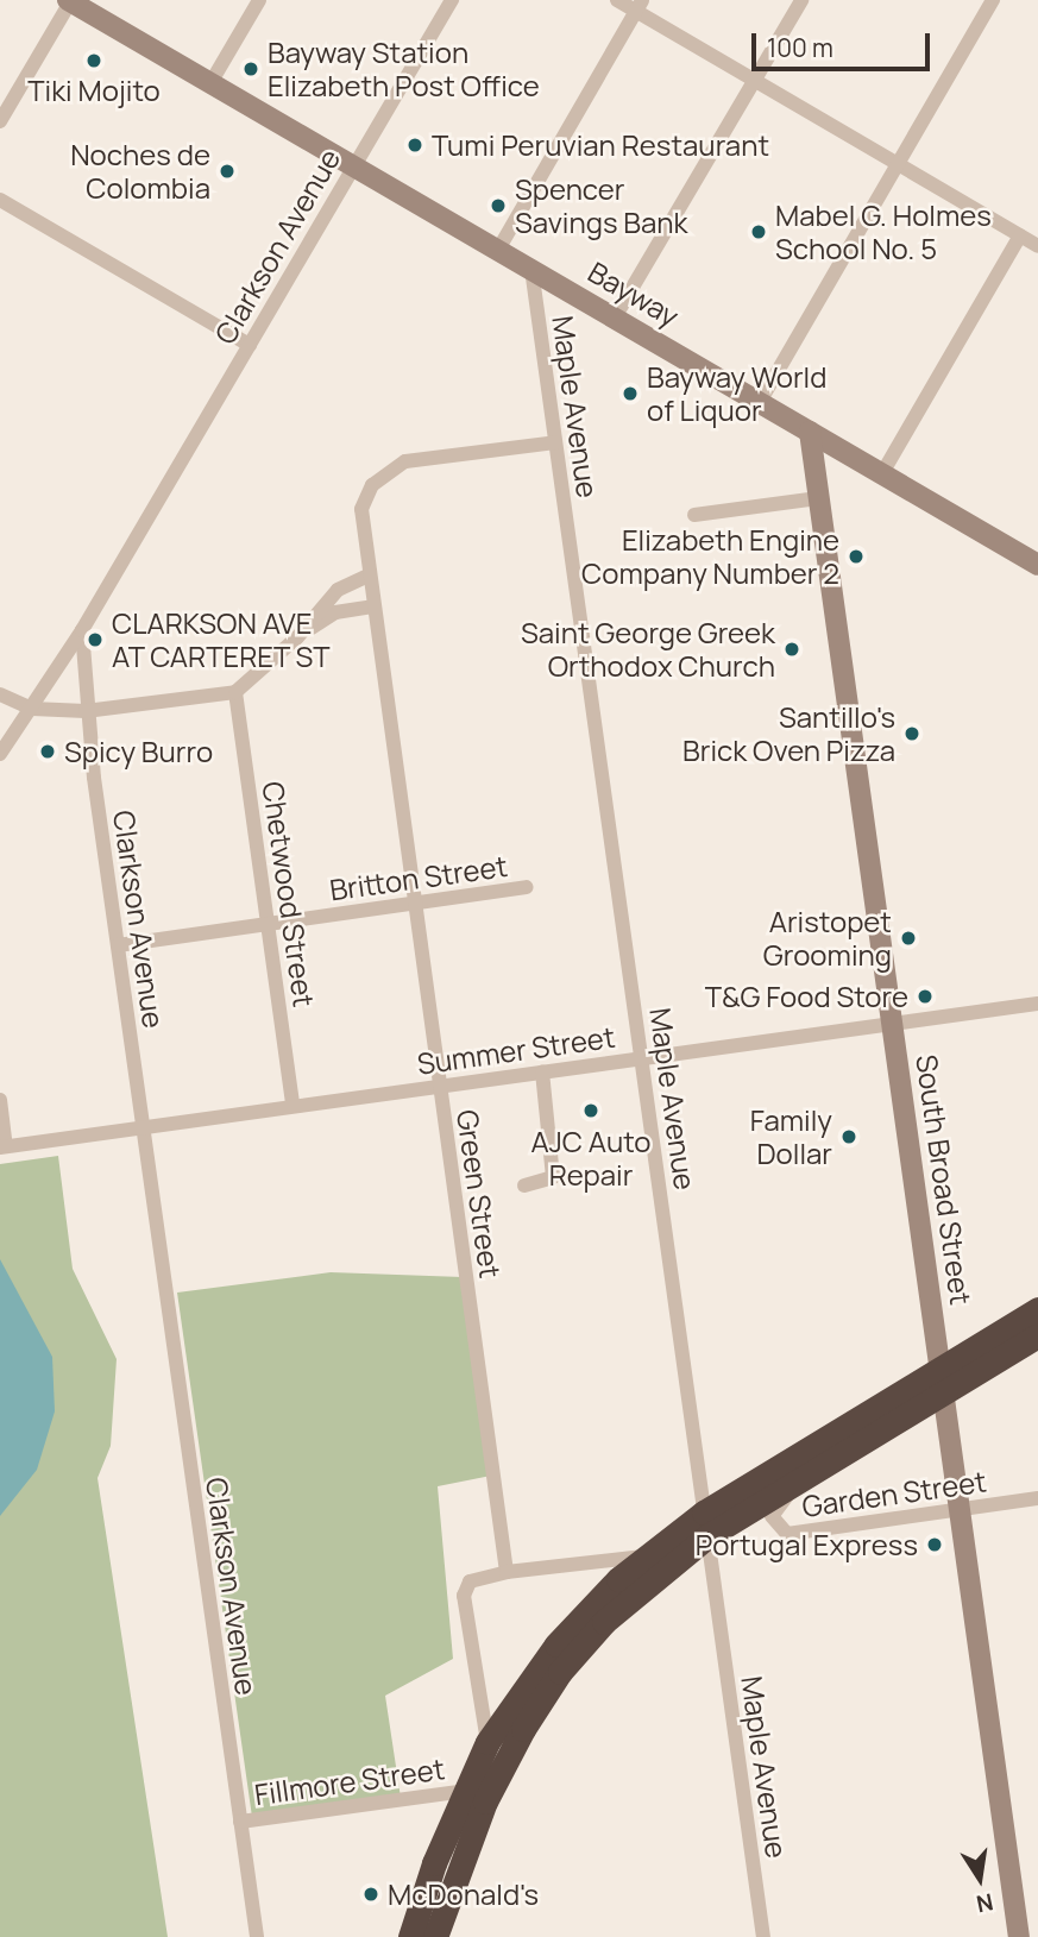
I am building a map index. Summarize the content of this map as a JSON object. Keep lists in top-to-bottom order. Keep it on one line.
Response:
{"streets":{"street":["Clarkson Avenue","Bayway","Maple Avenue","Britton Street","Chetwood Street","Summer Street","South Broad Street","Green Street","Garden Street","Fillmore Street"]},"crossings":[["Clarkson Avenue","Bayway"],["Clarkson Avenue","Britton Street"],["Clarkson Avenue","Summer Street"],["Clarkson Avenue","Fillmore Street"],["Bayway","Maple Avenue"],["Bayway","South Broad Street"],["Maple Avenue","Summer Street"],["Maple Avenue","Green Street"],["Britton Street","Chetwood Street"],["Britton Street","Green Street"],["Chetwood Street","Summer Street"],["Summer Street","South Broad Street"],["Summer Street","Green Street"],["South Broad Street","Garden Street"]],"places":["Tiki Mojito","Bayway Station Elizabeth Post Office","Tumi Peruvian Restaurant","Noches de Colombia","Spencer Savings Bank","Mabel G. Holmes School No. 5","Bayway World of Liquor","Elizabeth Engine Company Number 2","CLARKSON AVE AT CARTERET ST","Saint George Greek Orthodox Church","Santillo's Brick Oven Pizza","Spicy Burro","Aristopet Grooming","T&G Food Store","AJC Auto Repair","Family Dollar","Portugal Express","McDonald's"],"scale_bar":"100 m","north":"bottom"}
